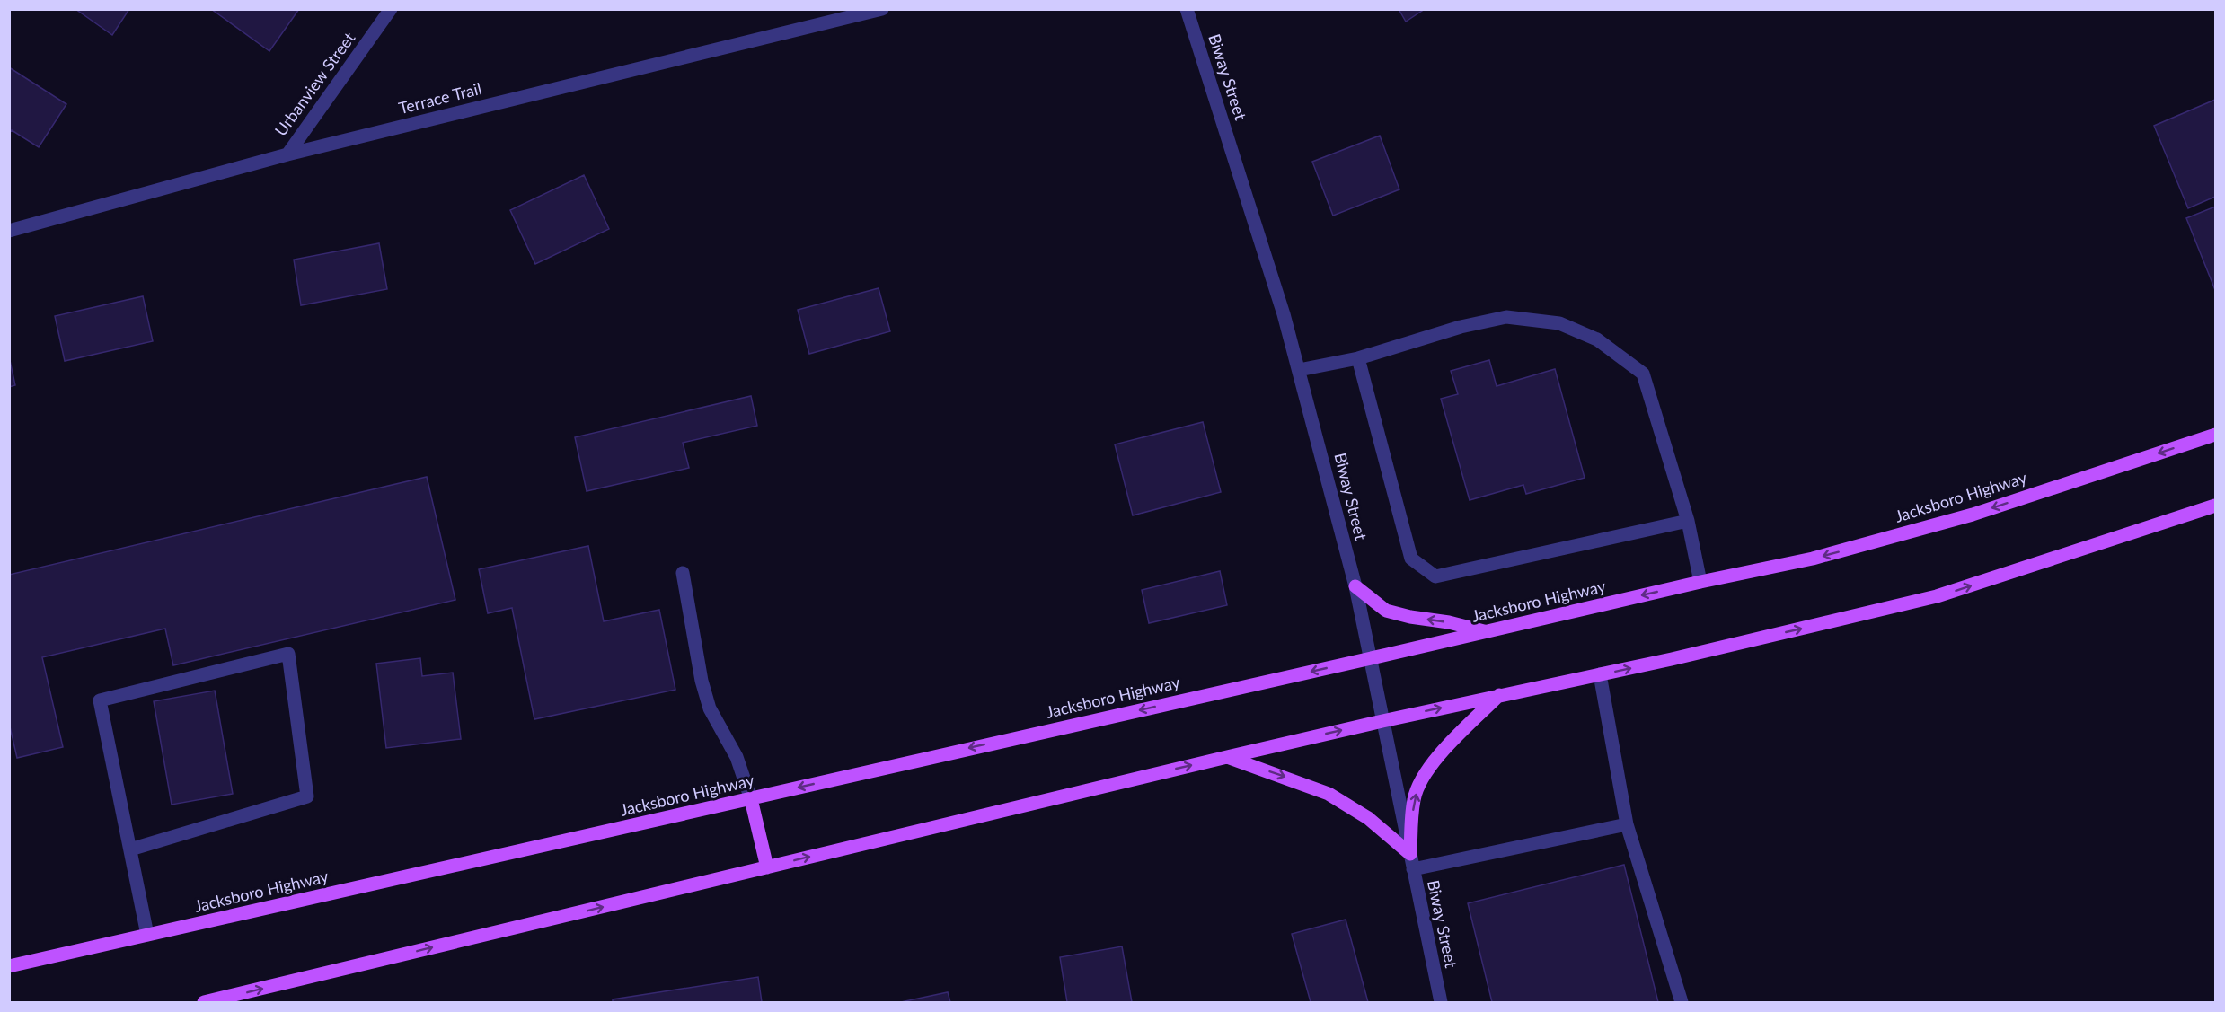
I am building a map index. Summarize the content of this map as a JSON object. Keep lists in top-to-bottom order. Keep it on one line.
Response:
{"streets":{"main road":["Jacksboro Highway"],"street":["Biway Street","Urbanview Street","Terrace Trail"]},"crossings":[["Biway Street","Jacksboro Highway"],["Urbanview Street","Terrace Trail"]]}
